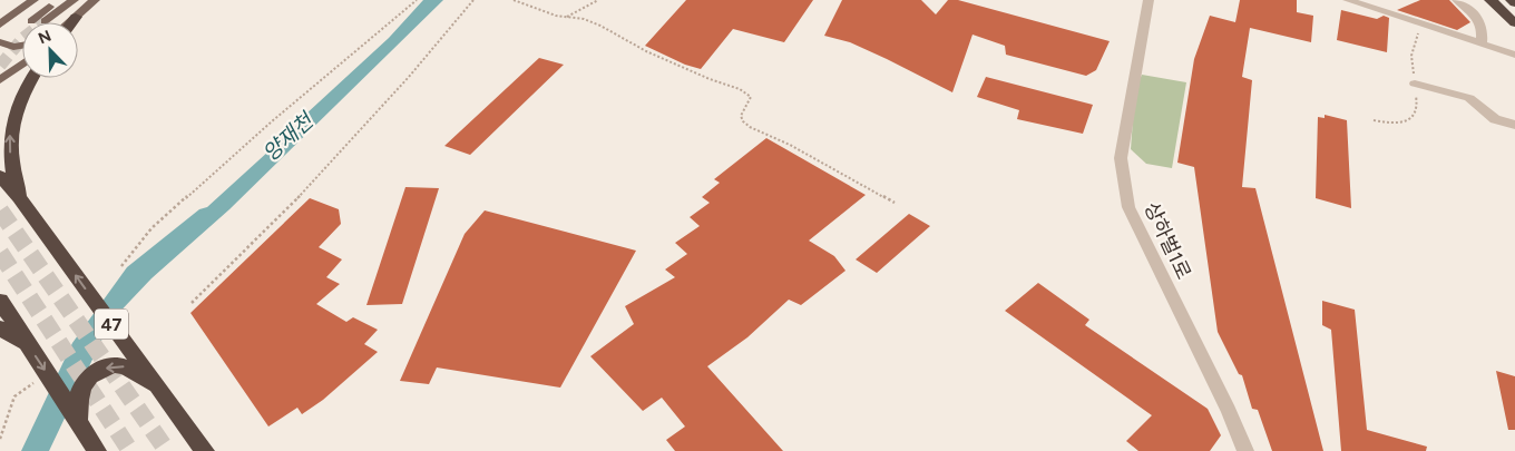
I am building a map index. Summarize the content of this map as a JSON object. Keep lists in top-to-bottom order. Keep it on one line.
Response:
{"streets":{"highway":["47"],"street":["상하벌1로"]},"water":["양재천"],"north":"top left"}
